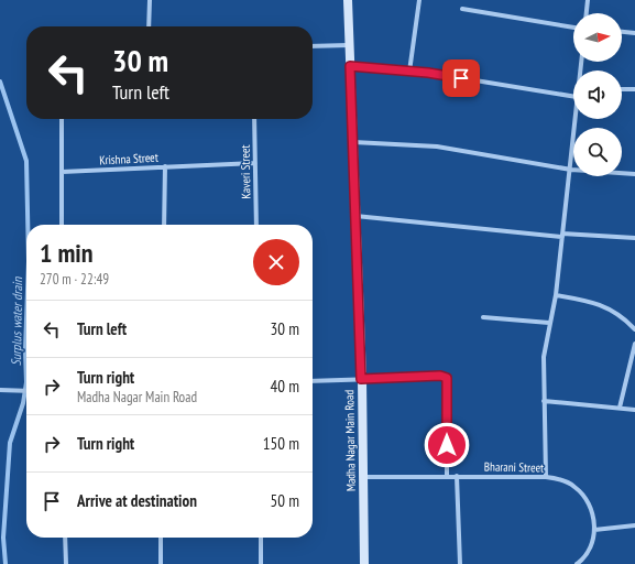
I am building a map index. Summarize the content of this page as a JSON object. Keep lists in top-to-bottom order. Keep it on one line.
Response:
{"streets":{"street":["Krishna Street","Kaveri Street","Madha Nagar Main Road","Bharani Street"]},"crossings":[["Krishna Street","Kaveri Street"],["Madha Nagar Main Road","Bharani Street"]],"water":["Surplus water drain"],"north":"right","page":{"turn":["30 m","Turn left"],"heading":["1 min","270 m · 22:49"],"list":[{"name":"Turn left","value":"30 m"},{"name":"Turn right","note":"Madha Nagar Main Road","value":"40 m"},{"name":"Turn right","value":"150 m"},{"name":"Arrive at destination","value":"50 m"}]}}
